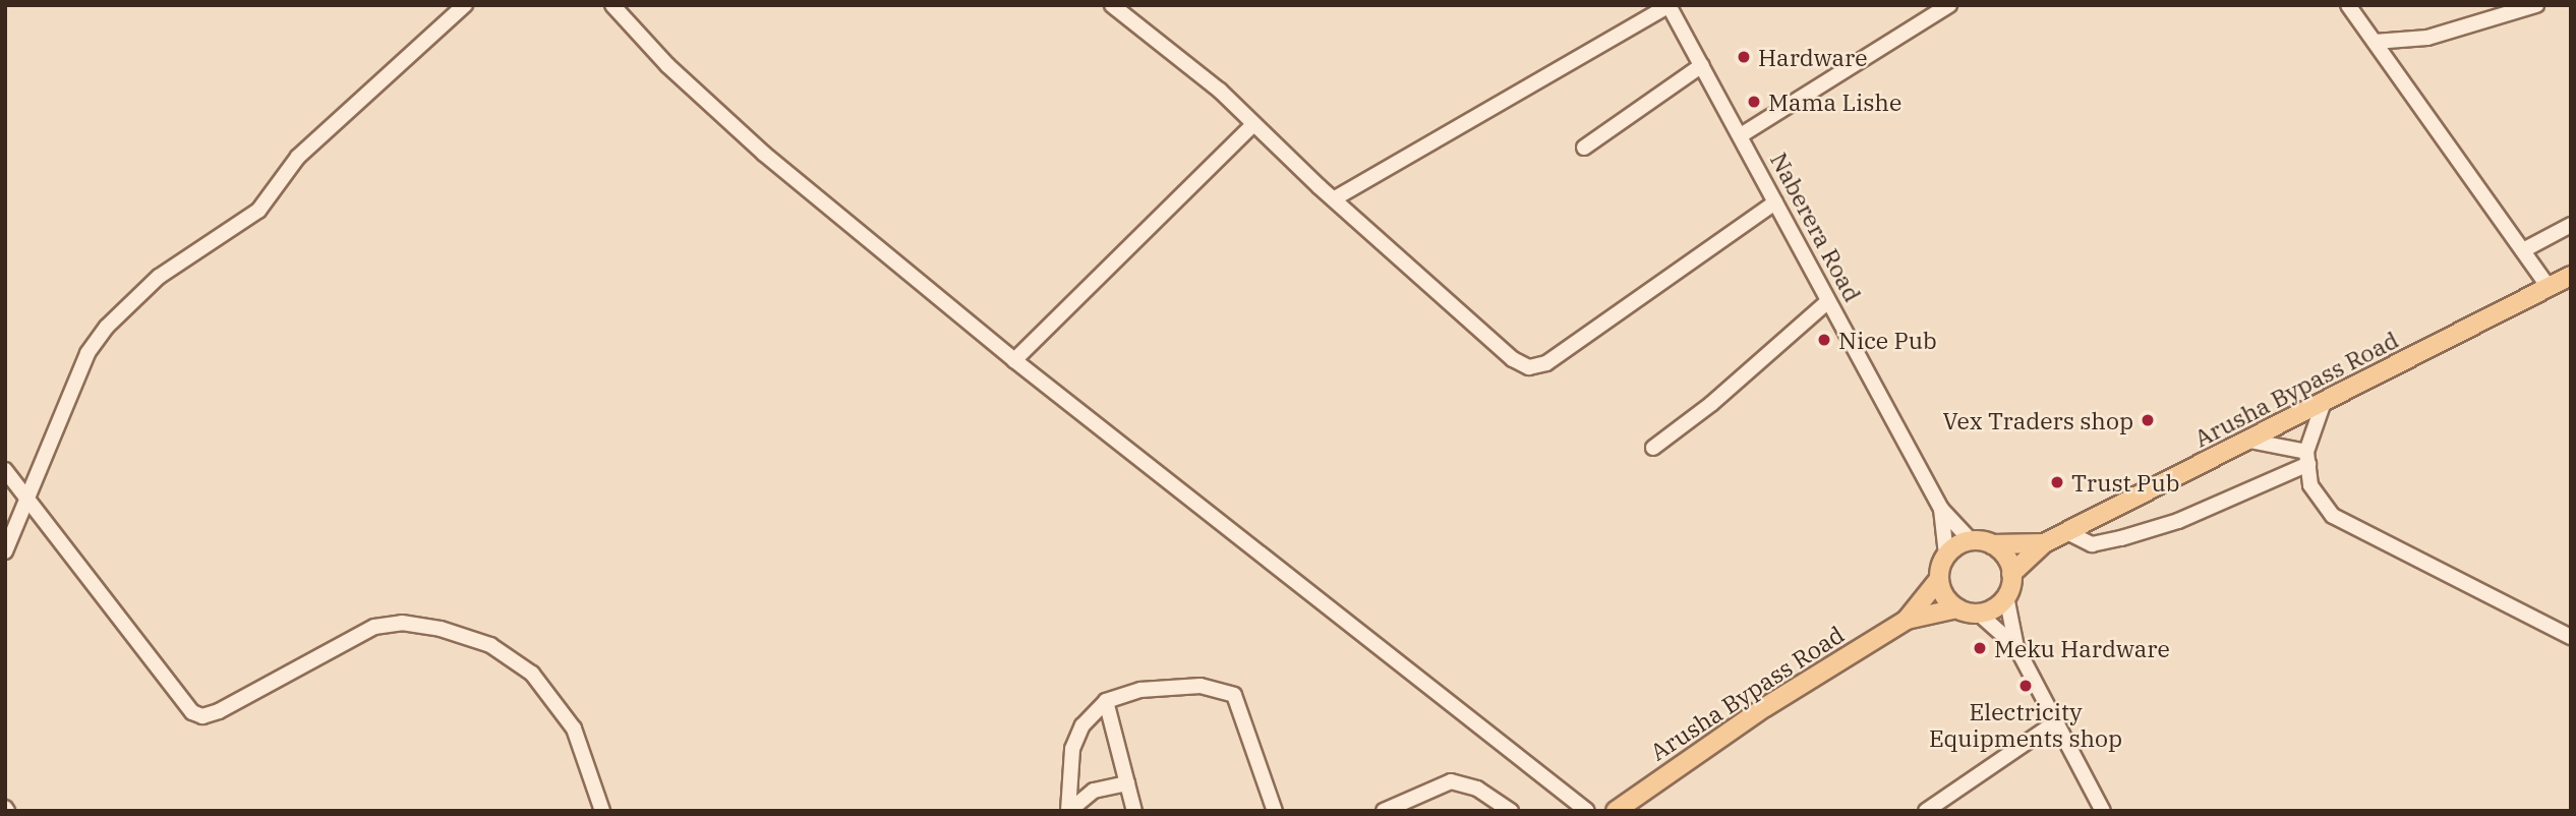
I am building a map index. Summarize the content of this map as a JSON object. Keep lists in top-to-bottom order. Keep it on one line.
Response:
{"streets":{"main road":["Arusha Bypass Road"],"street":["Naberera Road"]},"crossings":[["Naberera Road","Arusha Bypass Road"]],"places":["Hardware","Mama Lishe","Nice Pub","Vex Traders shop","Trust Pub","Meku Hardware","Electricity Equipments shop"]}
